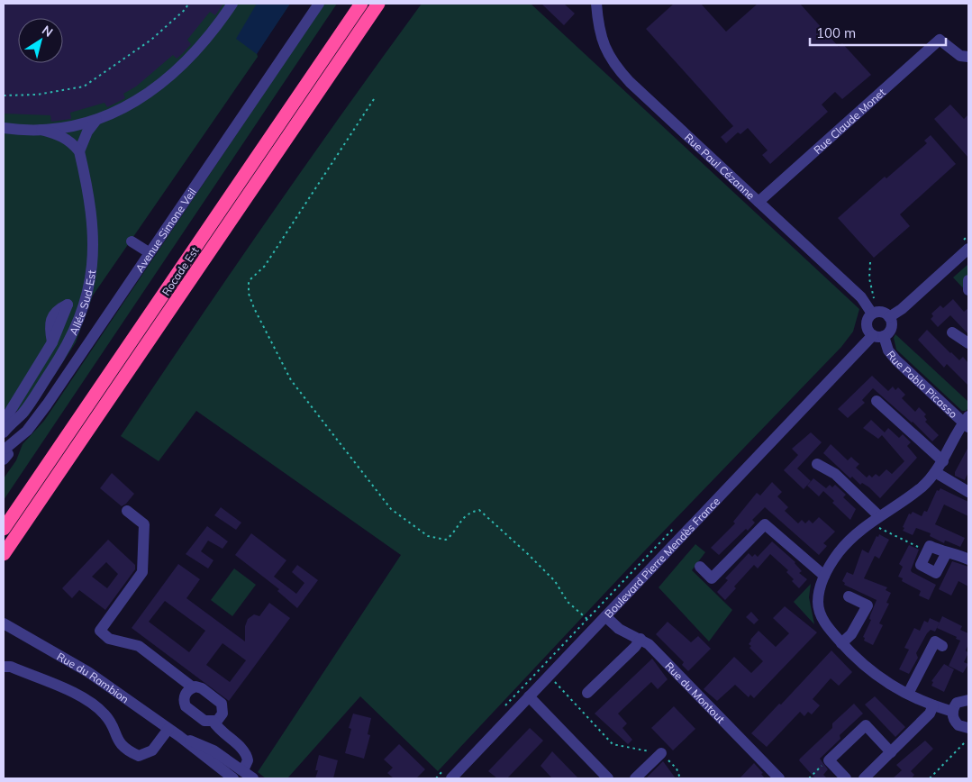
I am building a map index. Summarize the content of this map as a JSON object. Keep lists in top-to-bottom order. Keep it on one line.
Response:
{"streets":{"highway":["Rocade Est"],"street":["Rue Claude Monet","Rue Paul Cézanne","Avenue Simone Veil","Allée Sud-Est","Rue Pablo Picasso","Boulevard Pierre Mendès France","Rue du Rambion","Rue du Montout"]},"crossings":[["Rue Claude Monet","Rue Paul Cézanne"],["Rue Paul Cézanne","Rue Pablo Picasso"],["Rue Paul Cézanne","Boulevard Pierre Mendès France"],["Rue Pablo Picasso","Boulevard Pierre Mendès France"],["Boulevard Pierre Mendès France","Rue du Montout"]],"scale_bar":"100 m","north":"top right"}
